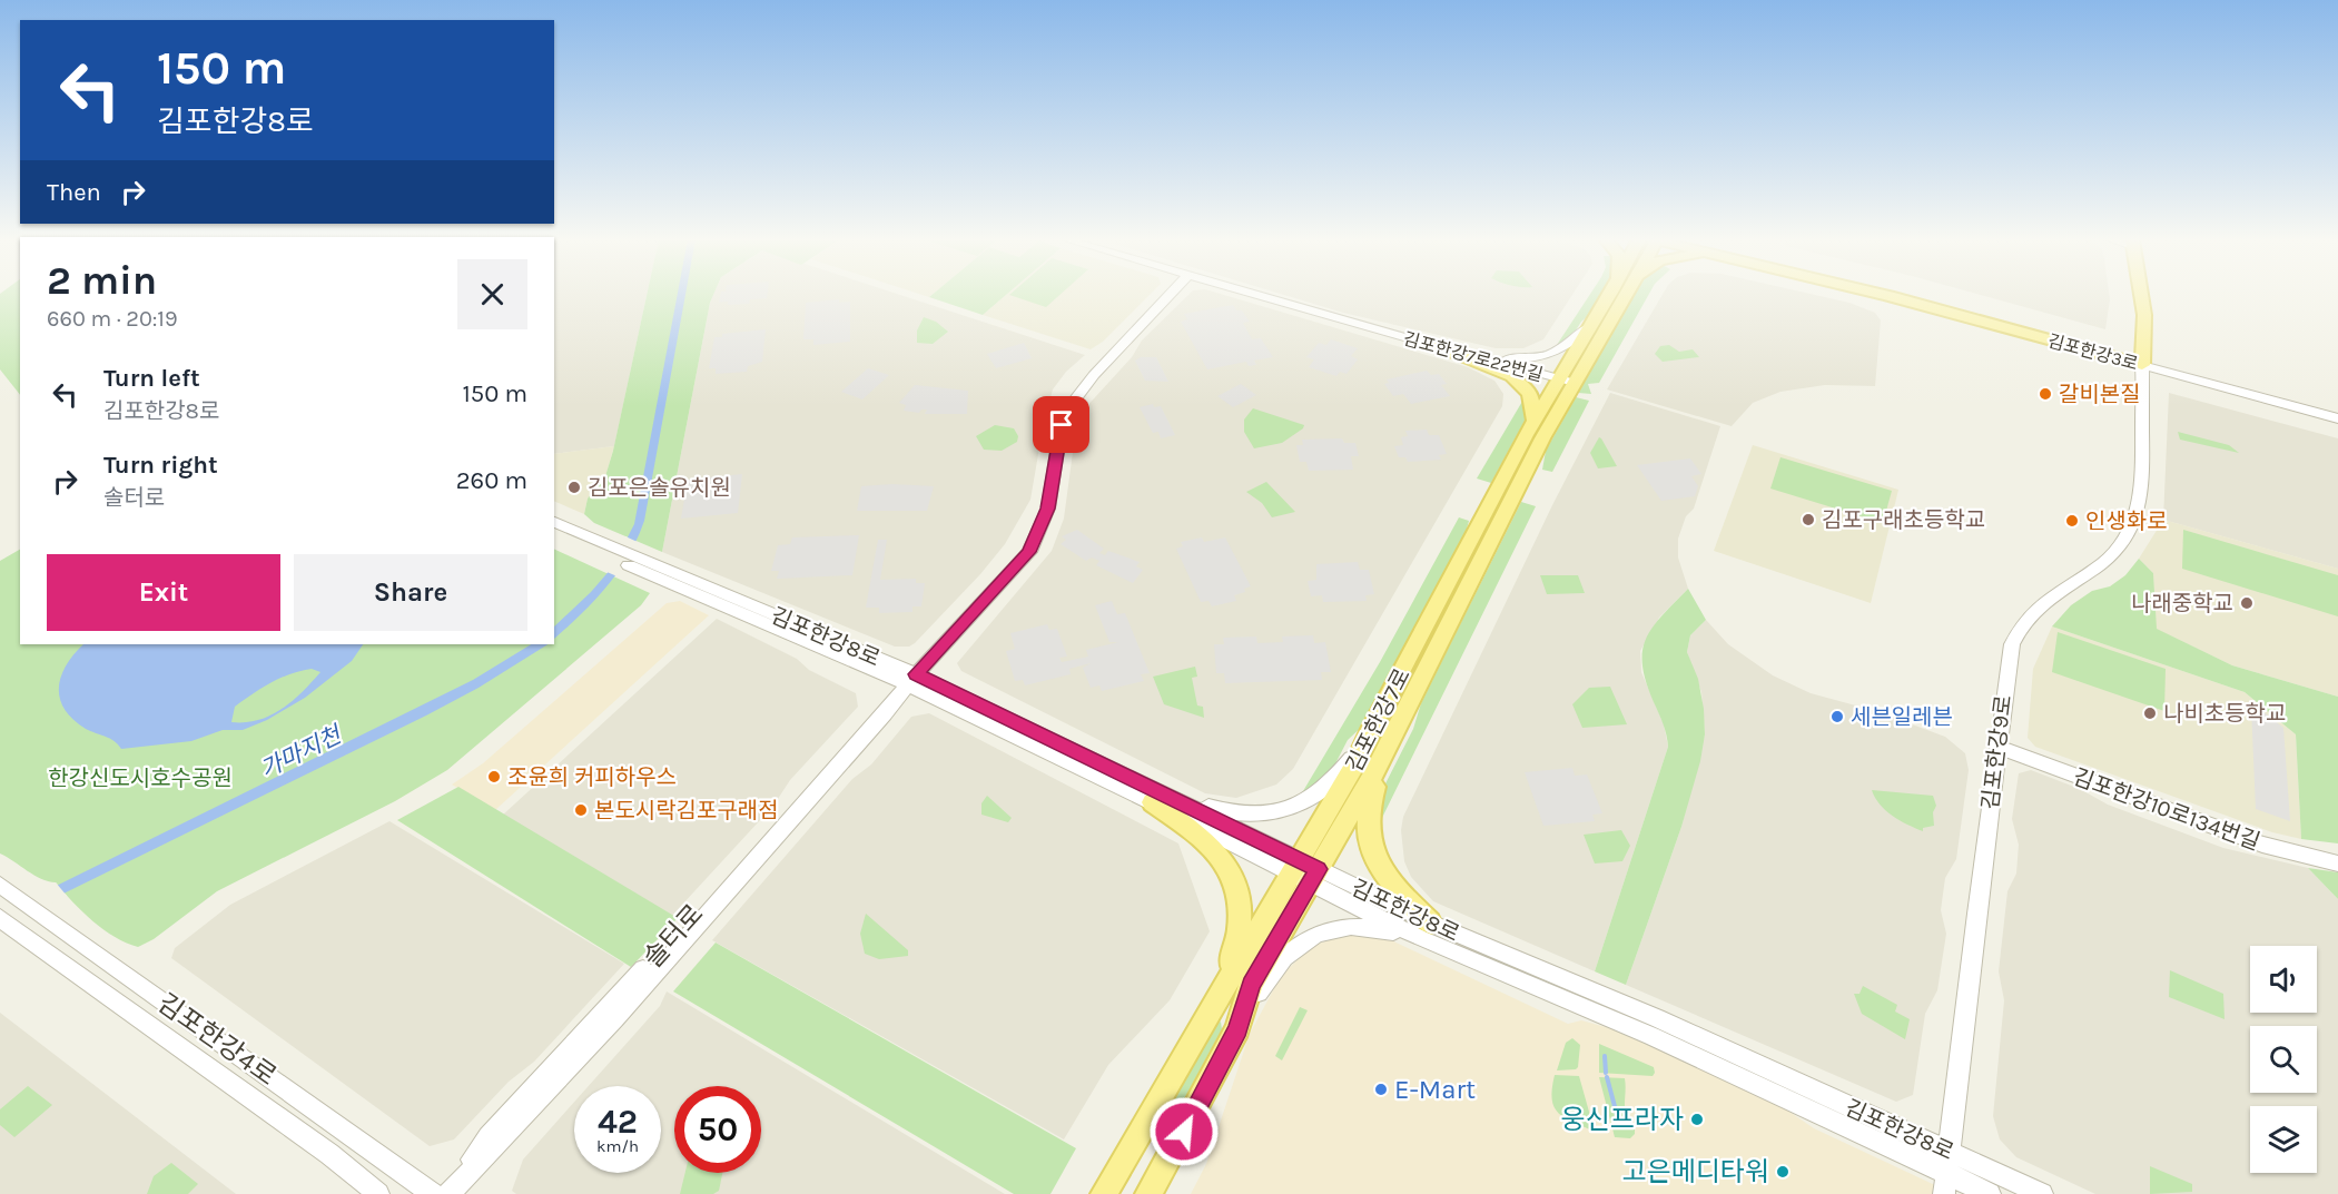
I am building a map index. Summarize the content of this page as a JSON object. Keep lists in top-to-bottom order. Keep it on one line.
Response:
{"streets":{"main road":["김포한강3로","김포한강7로"],"street":["김포한강7로22번길","김포한강8로","김포한강9로","김포한강10로134번길","솔터로","김포한강4로"]},"crossings":[["김포한강3로","김포한강9로"],["김포한강7로22번길","김포한강7로"],["김포한강8로","김포한강7로"],["김포한강8로","김포한강9로"],["김포한강8로","솔터로"],["김포한강9로","김포한강10로134번길"]],"water":["가마지천"],"parks":["한강신도시호수공원"],"places":["갈비본질","김포은솔유치원","김포구래초등학교","인생화로","나래중학교","나비초등학교","세븐일레븐","조윤희 커피하우스","본도시락김포구래점","E-Mart","웅신프라자","고은메디타워"],"page":{"turn":["150 m","김포한강8로"],"then":"Then","heading":["2 min","660 m · 20:19"],"list":[{"name":"Turn left","note":"김포한강8로","value":"150 m"},{"name":"Turn right","note":"솔터로","value":"260 m"}],"buttons":["Exit","Share"],"speed":"42 km/h","limit":"50"}}
